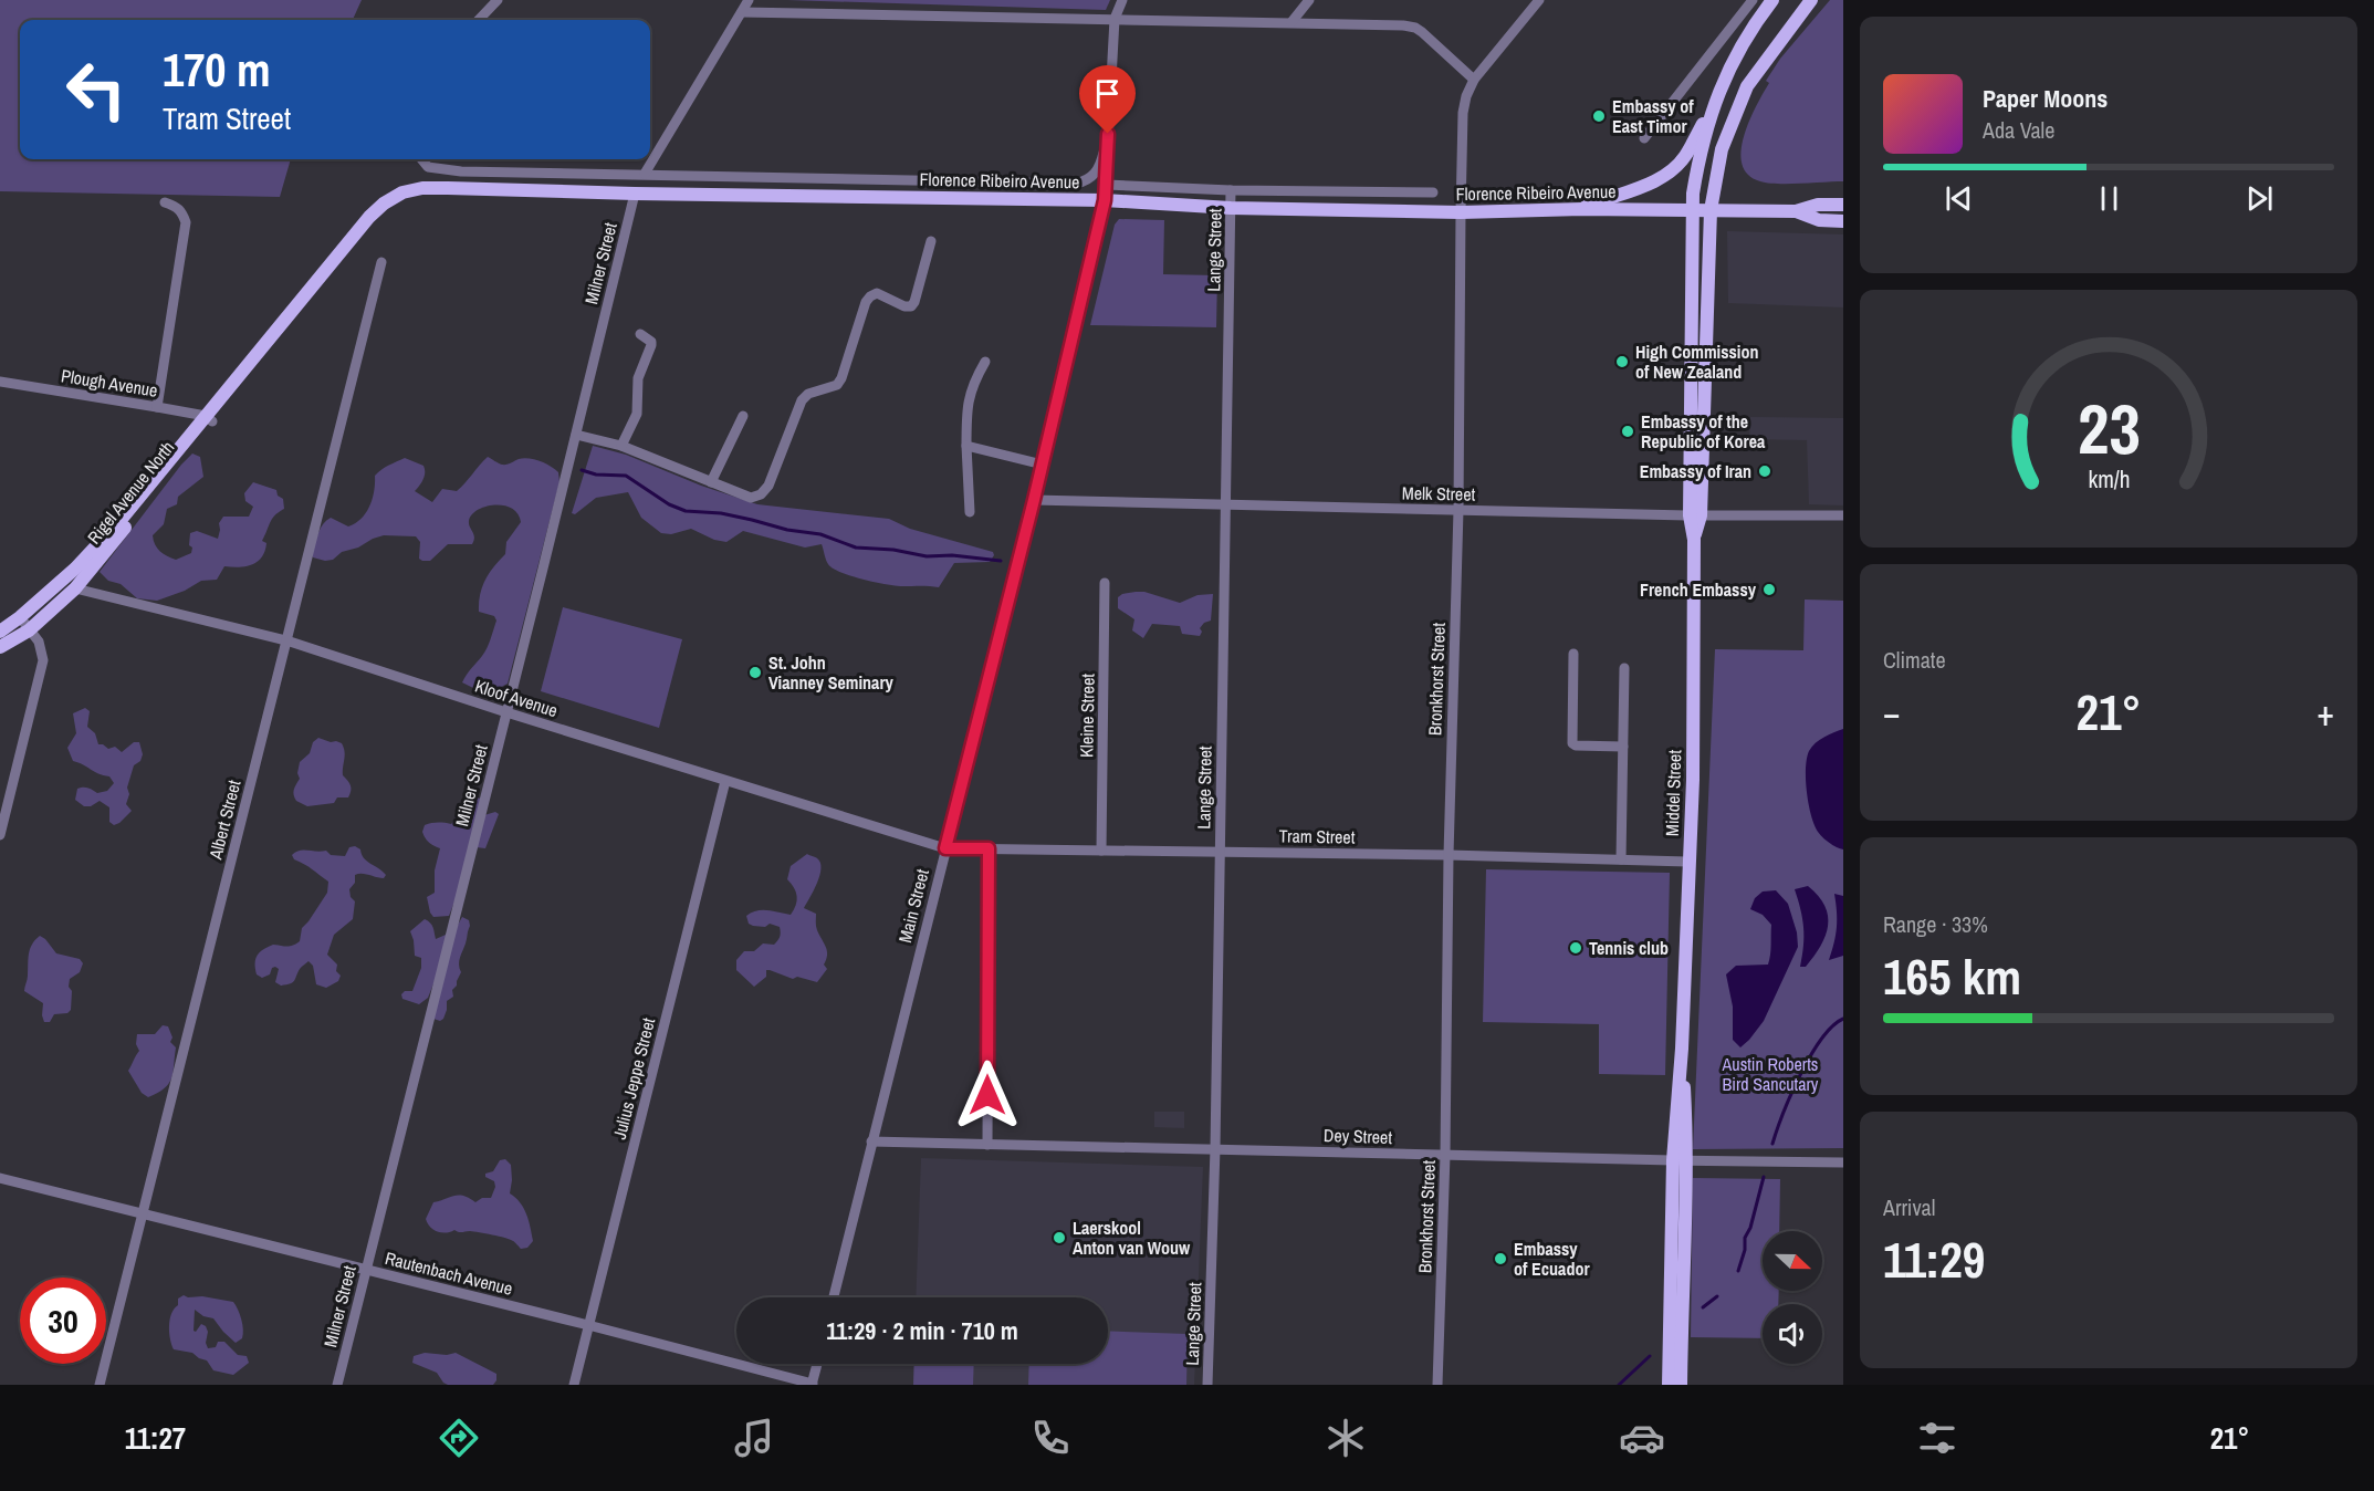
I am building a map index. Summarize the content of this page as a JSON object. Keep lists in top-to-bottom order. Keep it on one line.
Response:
{"streets":{"main road":["Florence Ribeiro Avenue","Rigel Avenue North","Middel Street"],"street":["Lange Street","Milner Street","Plough Avenue","Melk Street","Bronkhorst Street","Kloof Avenue","Kleine Street","Albert Street","Tram Street","Main Street","Julius Jeppe Street","Dey Street","Rautenbach Avenue"]},"crossings":[["Florence Ribeiro Avenue","Lange Street"],["Florence Ribeiro Avenue","Milner Street"],["Florence Ribeiro Avenue","Rigel Avenue North"],["Florence Ribeiro Avenue","Bronkhorst Street"],["Florence Ribeiro Avenue","Middel Street"],["Florence Ribeiro Avenue","Main Street"],["Lange Street","Melk Street"],["Lange Street","Tram Street"],["Lange Street","Dey Street"],["Milner Street","Kloof Avenue"],["Milner Street","Rautenbach Avenue"],["Plough Avenue","Rigel Avenue North"],["Rigel Avenue North","Kloof Avenue"],["Melk Street","Bronkhorst Street"],["Melk Street","Middel Street"],["Melk Street","Main Street"],["Bronkhorst Street","Tram Street"],["Bronkhorst Street","Dey Street"],["Kloof Avenue","Albert Street"],["Kloof Avenue","Tram Street"],["Kloof Avenue","Main Street"],["Kloof Avenue","Julius Jeppe Street"],["Kleine Street","Tram Street"],["Middel Street","Tram Street"],["Middel Street","Dey Street"],["Albert Street","Rautenbach Avenue"],["Tram Street","Main Street"],["Main Street","Dey Street"],["Julius Jeppe Street","Rautenbach Avenue"]],"parks":["Austin Roberts Bird Sancutary"],"places":["Embassy of East Timor","High Commission of New Zealand","Embassy of the Republic of Korea","Embassy of Iran","French Embassy","St. John Vianney Seminary","Tennis club","Laerskool Anton van Wouw","Embassy of Ecuador"],"north":"right","page":{"turn":["170 m","Tram Street"],"song":["Paper Moons","Ada Vale"],"tile":["Climate",["Range · 33%","165 km"],["Arrival","11:29"]],"heat":["−","21°","+"],"limit":"30","trip":"11:29 · 2 min · 710 m","tabs":["11:27","21°"],"gauge":["23","km/h"]}}
